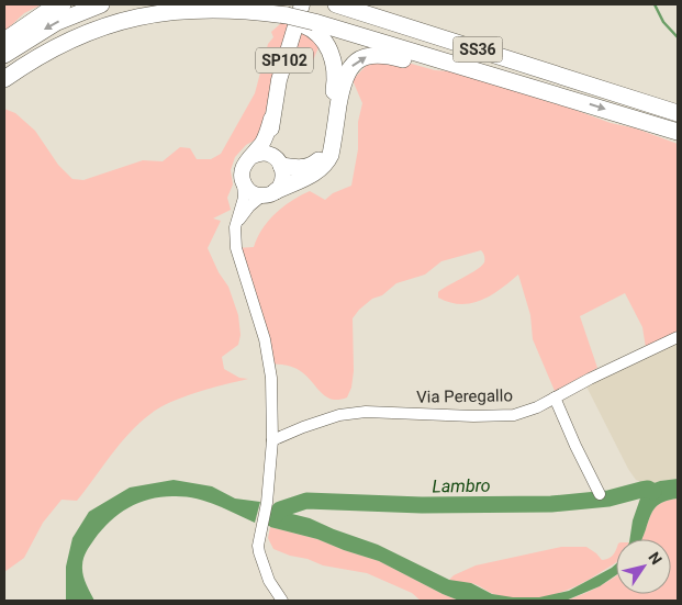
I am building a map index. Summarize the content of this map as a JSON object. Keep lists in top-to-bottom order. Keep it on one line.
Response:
{"streets":{"highway":["SS36"],"main road":["SP102"],"street":["Via Peregallo"]},"water":["Lambro"],"north":"top right"}
